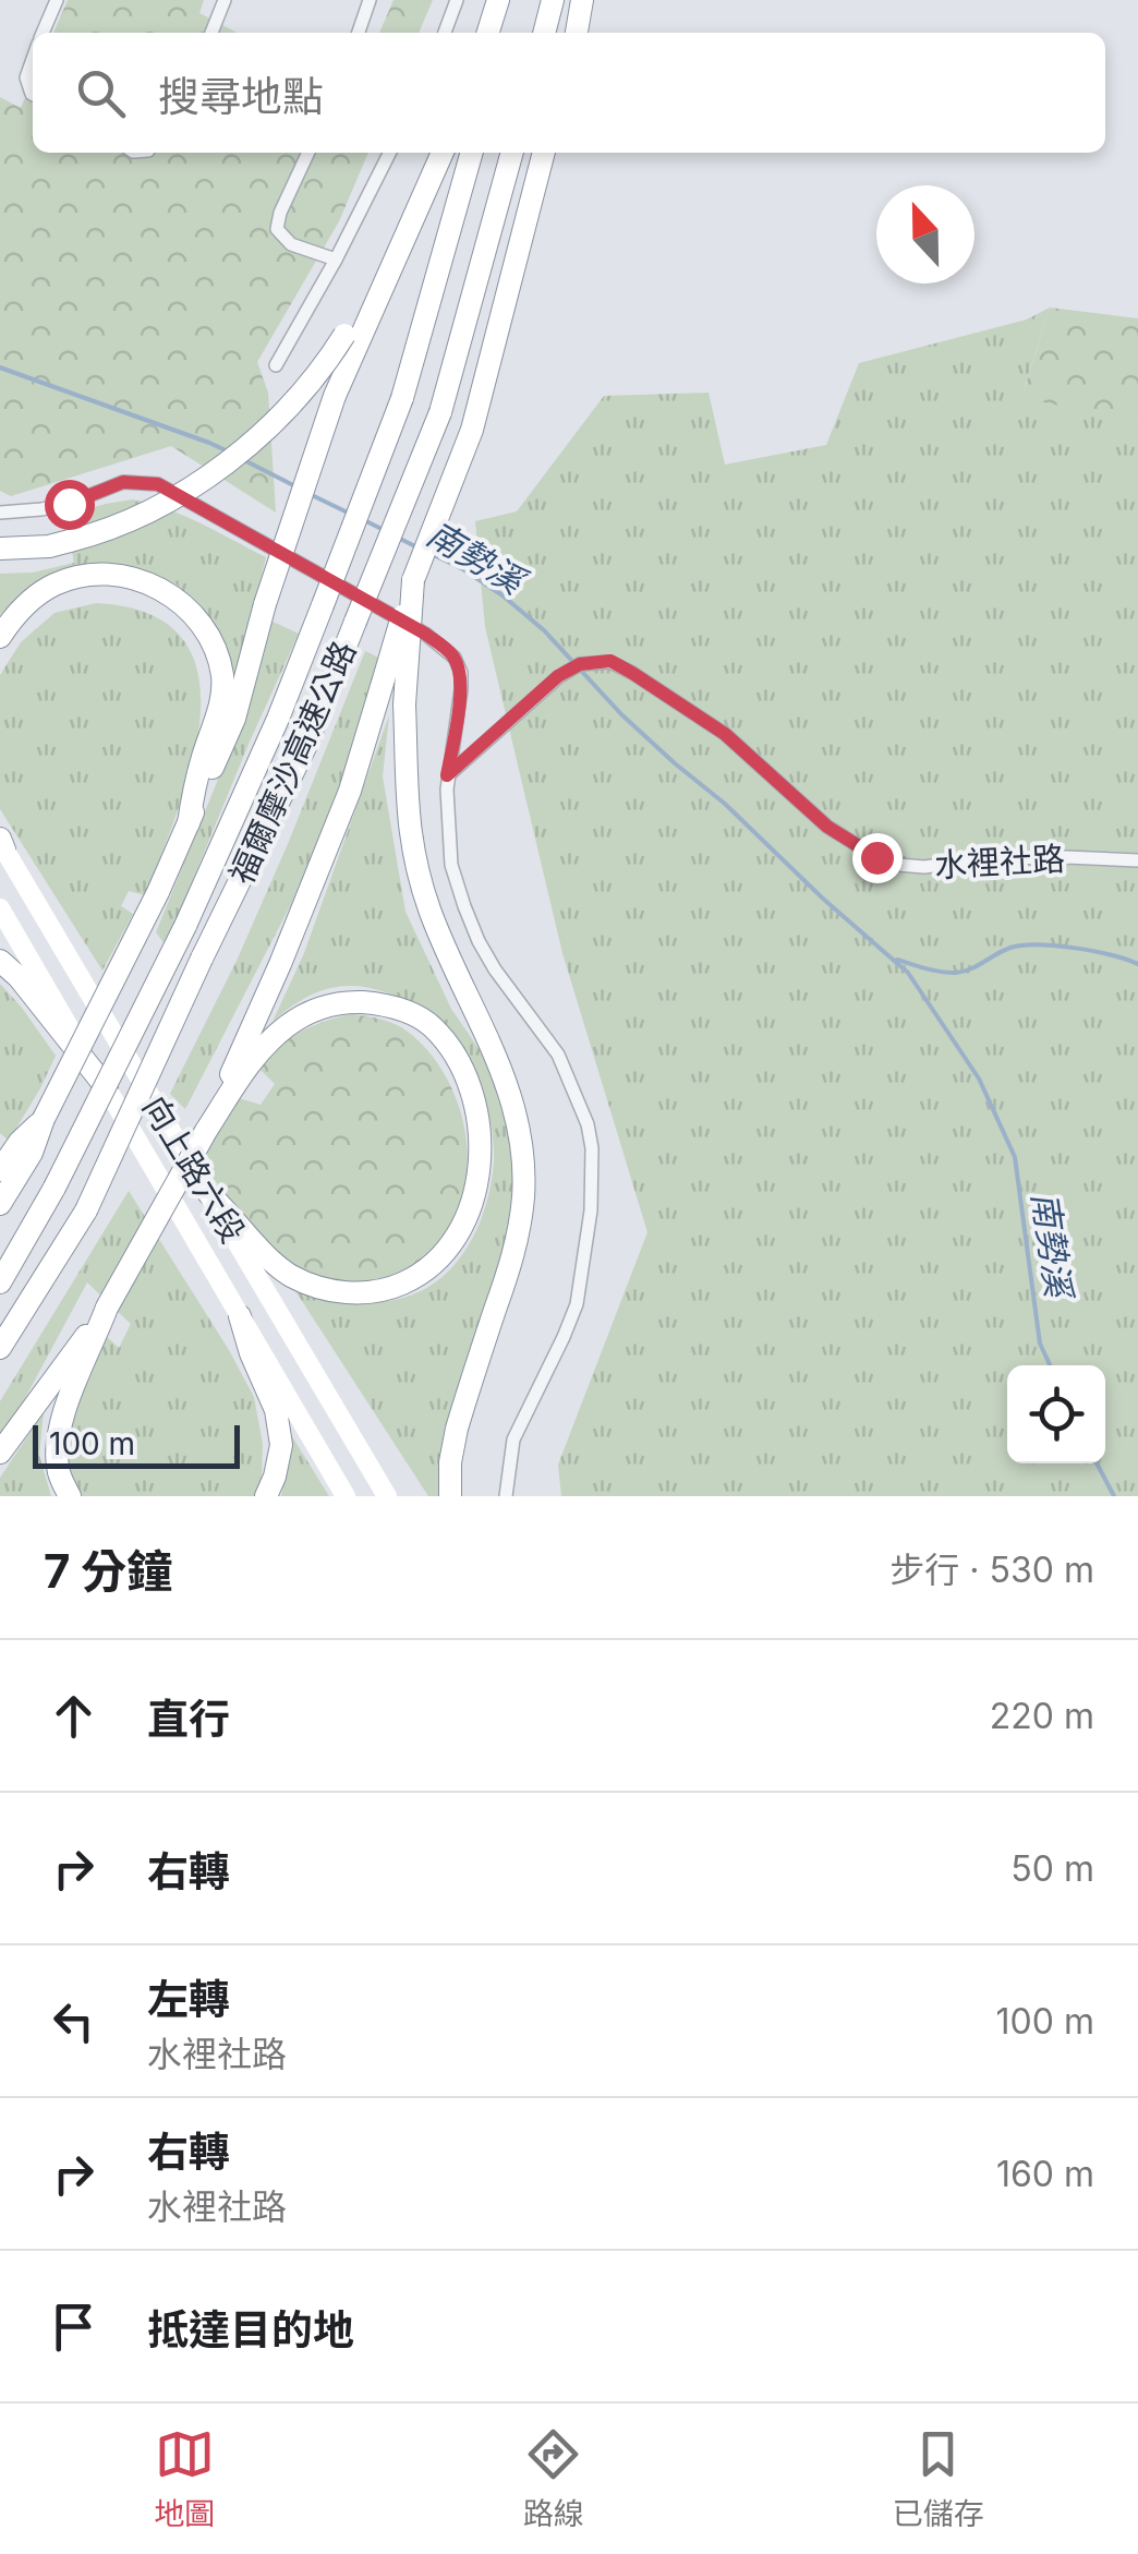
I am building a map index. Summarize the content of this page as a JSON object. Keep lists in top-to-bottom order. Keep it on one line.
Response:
{"streets":{"highway":["福爾摩沙高速公路"],"main road":["向上路六段"],"street":["水裡社路"]},"water":["南勢溪"],"scale_bar":"100 m","north":"top","page":{"search":"搜尋地點","scale":"100 m","heading":["7 分鐘","步行 · 530 m"],"list":[["直行","220 m"],["右轉","50 m"],["左轉","水裡社路","100 m"],["右轉","水裡社路","160 m"],"抵達目的地"],"nav":["地圖","路線","已儲存"]}}
